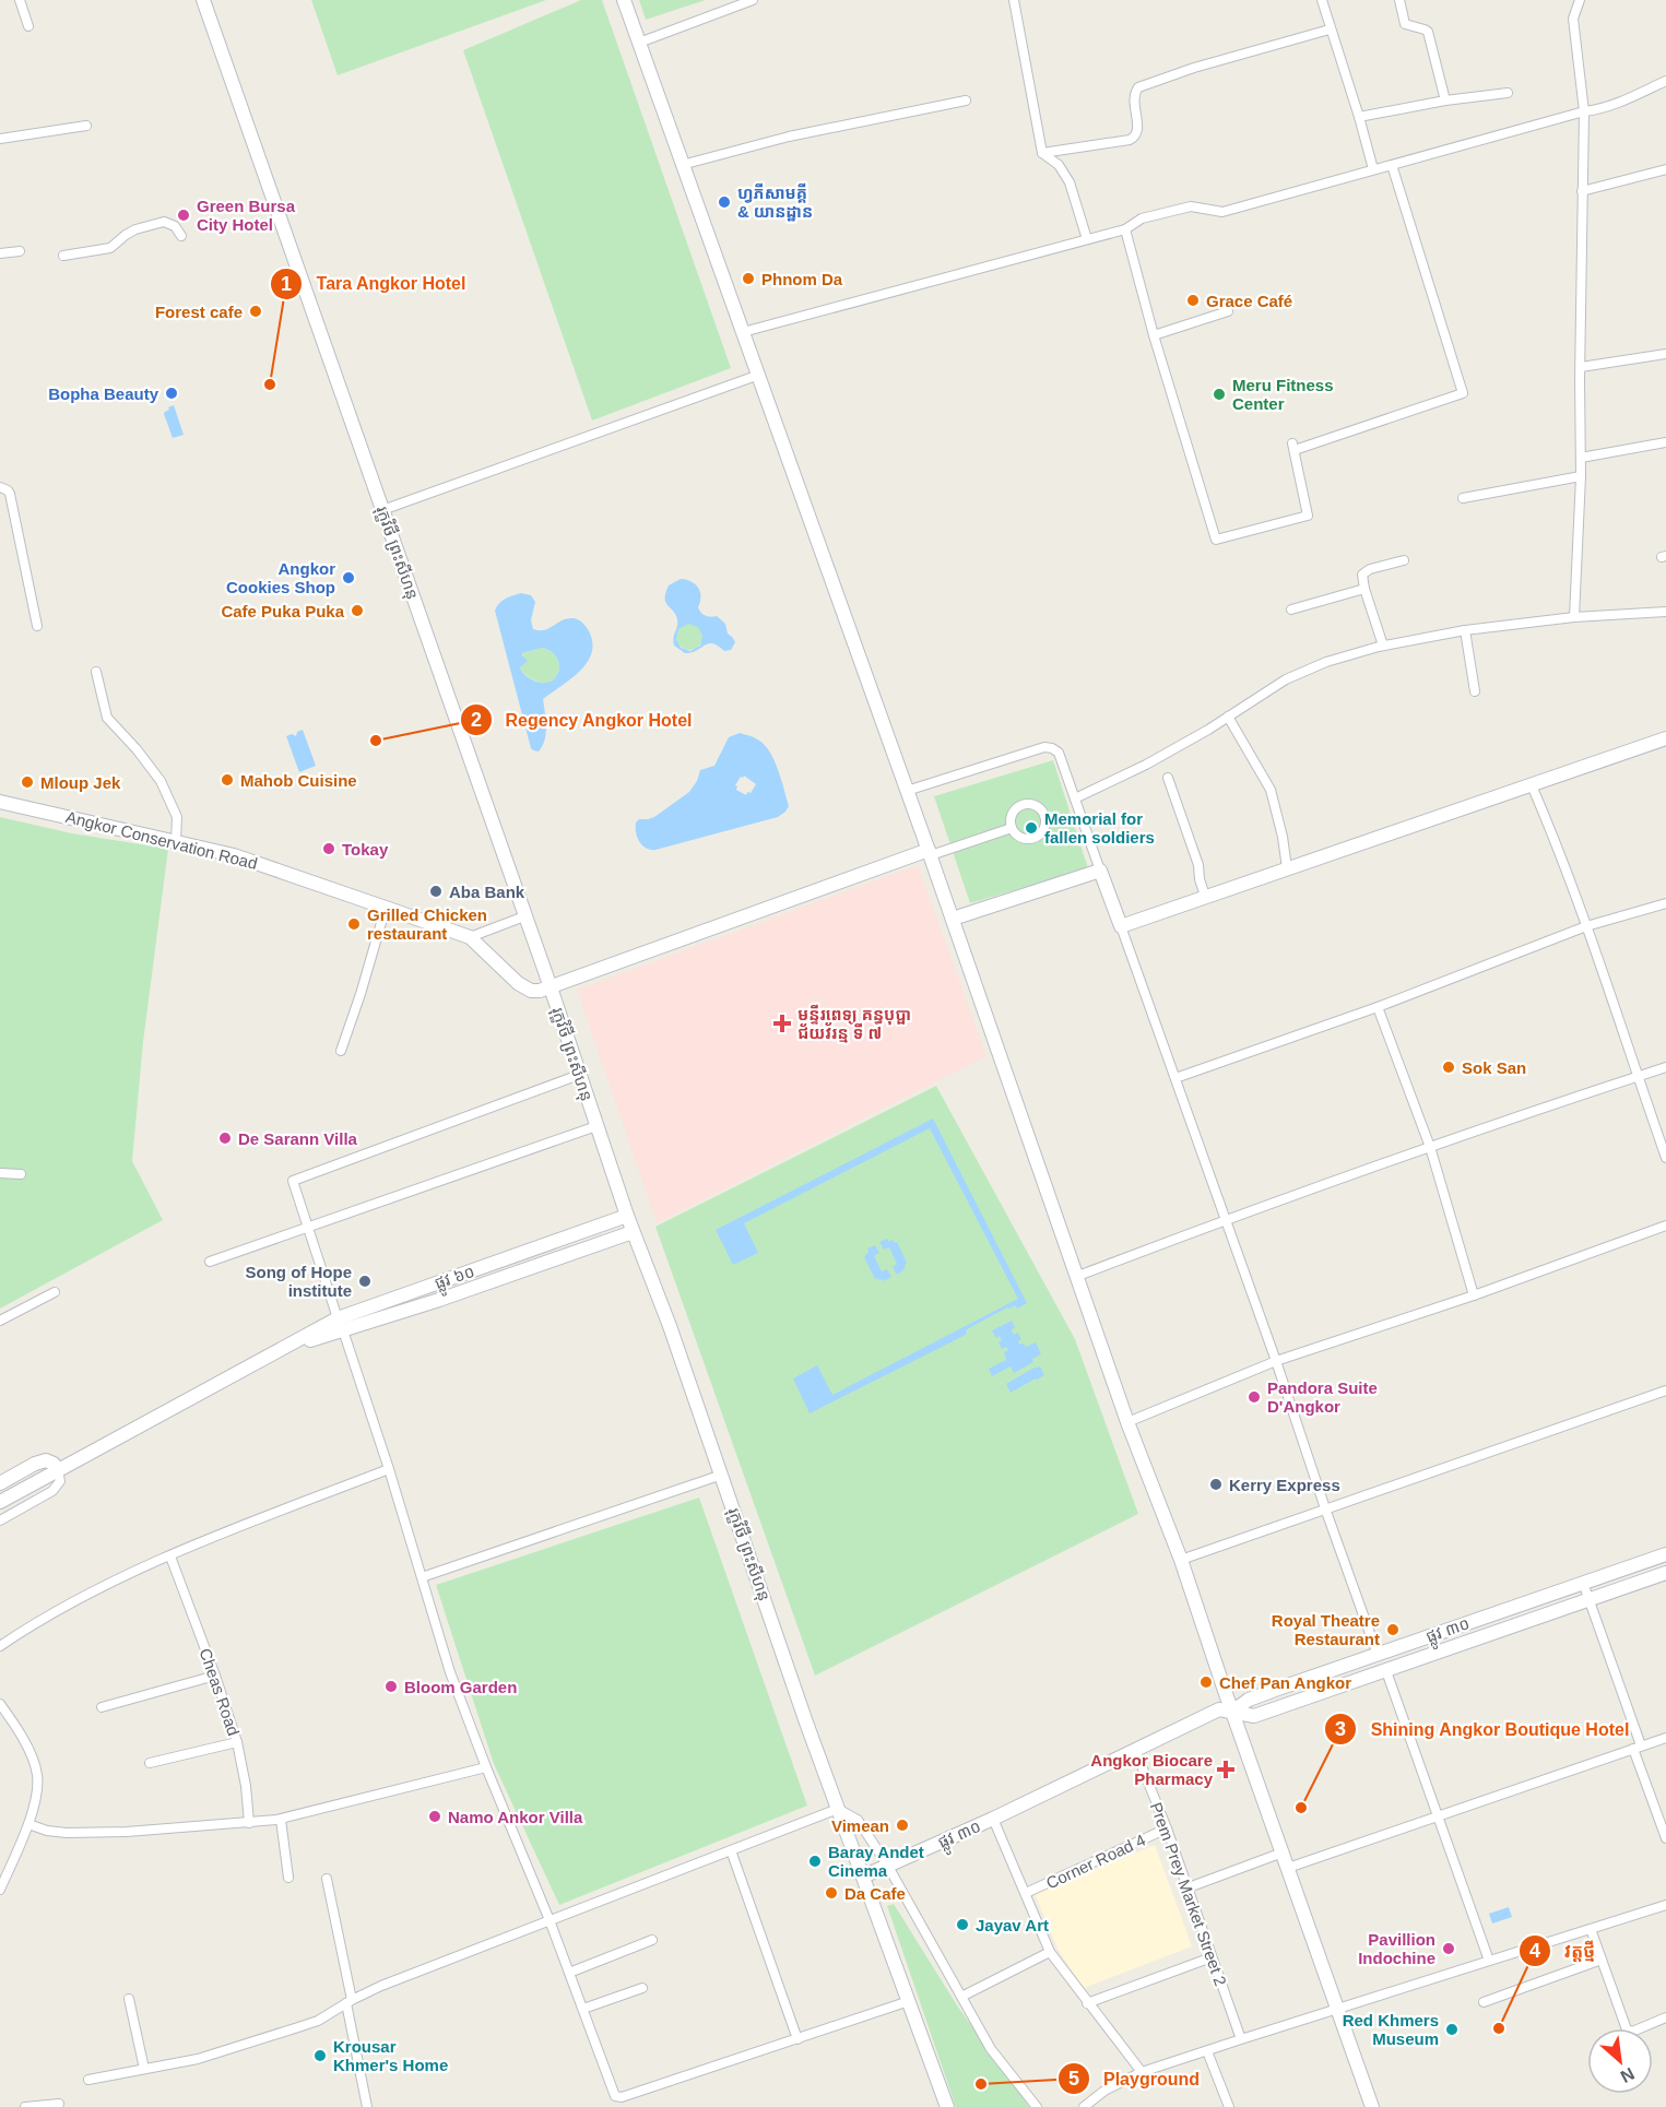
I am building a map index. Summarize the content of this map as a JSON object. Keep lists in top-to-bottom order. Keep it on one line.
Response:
{"streets":{"main road":["រុក្ខវិថី ព្រះសីហនុ","Angkor Conservation Road","ផ្លូវ ៦០","ផ្លូវ ៣០"],"street":["Cheas Road","Corner Road 4","Prem Prey Market Street 2"]},"crossings":[["រុក្ខវិថី ព្រះសីហនុ","ផ្លូវ ៦០"],["រុក្ខវិថី ព្រះសីហនុ","ផ្លូវ ៣០"],["ផ្លូវ ៣០","Prem Prey Market Street 2"],["Corner Road 4","Prem Prey Market Street 2"]],"places":{"other":["ហ្វភីសាមគ្គី & យានដ្ឋាន","Green Bursa City Hotel","Phnom Da","Grace Café","Forest cafe","Tara Angkor Hotel","Bopha Beauty","Meru Fitness Center","Angkor Cookies Shop","Cafe Puka Puka","Regency Angkor Hotel","Mahob Cuisine","Mloup Jek","Memorial for fallen soldiers","Tokay","Aba Bank","Grilled Chicken restaurant","Sok San","De Sarann Villa","Song of Hope institute","Pandora Suite D'Angkor","Kerry Express","Royal Theatre Restaurant","Chef Pan Angkor","Bloom Garden","Shining Angkor Boutique Hotel","Namo Ankor Villa","Vimean","Baray Andet Cinema","Da Cafe","Jayav Art","Pavillion Indochine","វត្តថ្មី","Red Khmers Museum","Krousar Khmer's Home","Playground"],"health":["មន្ទីរពេទ្យ គន្ធបុប្ផា ជ័យវ័រន្ម ទី ៧","Angkor Biocare Pharmacy"]},"north":"bottom right"}
